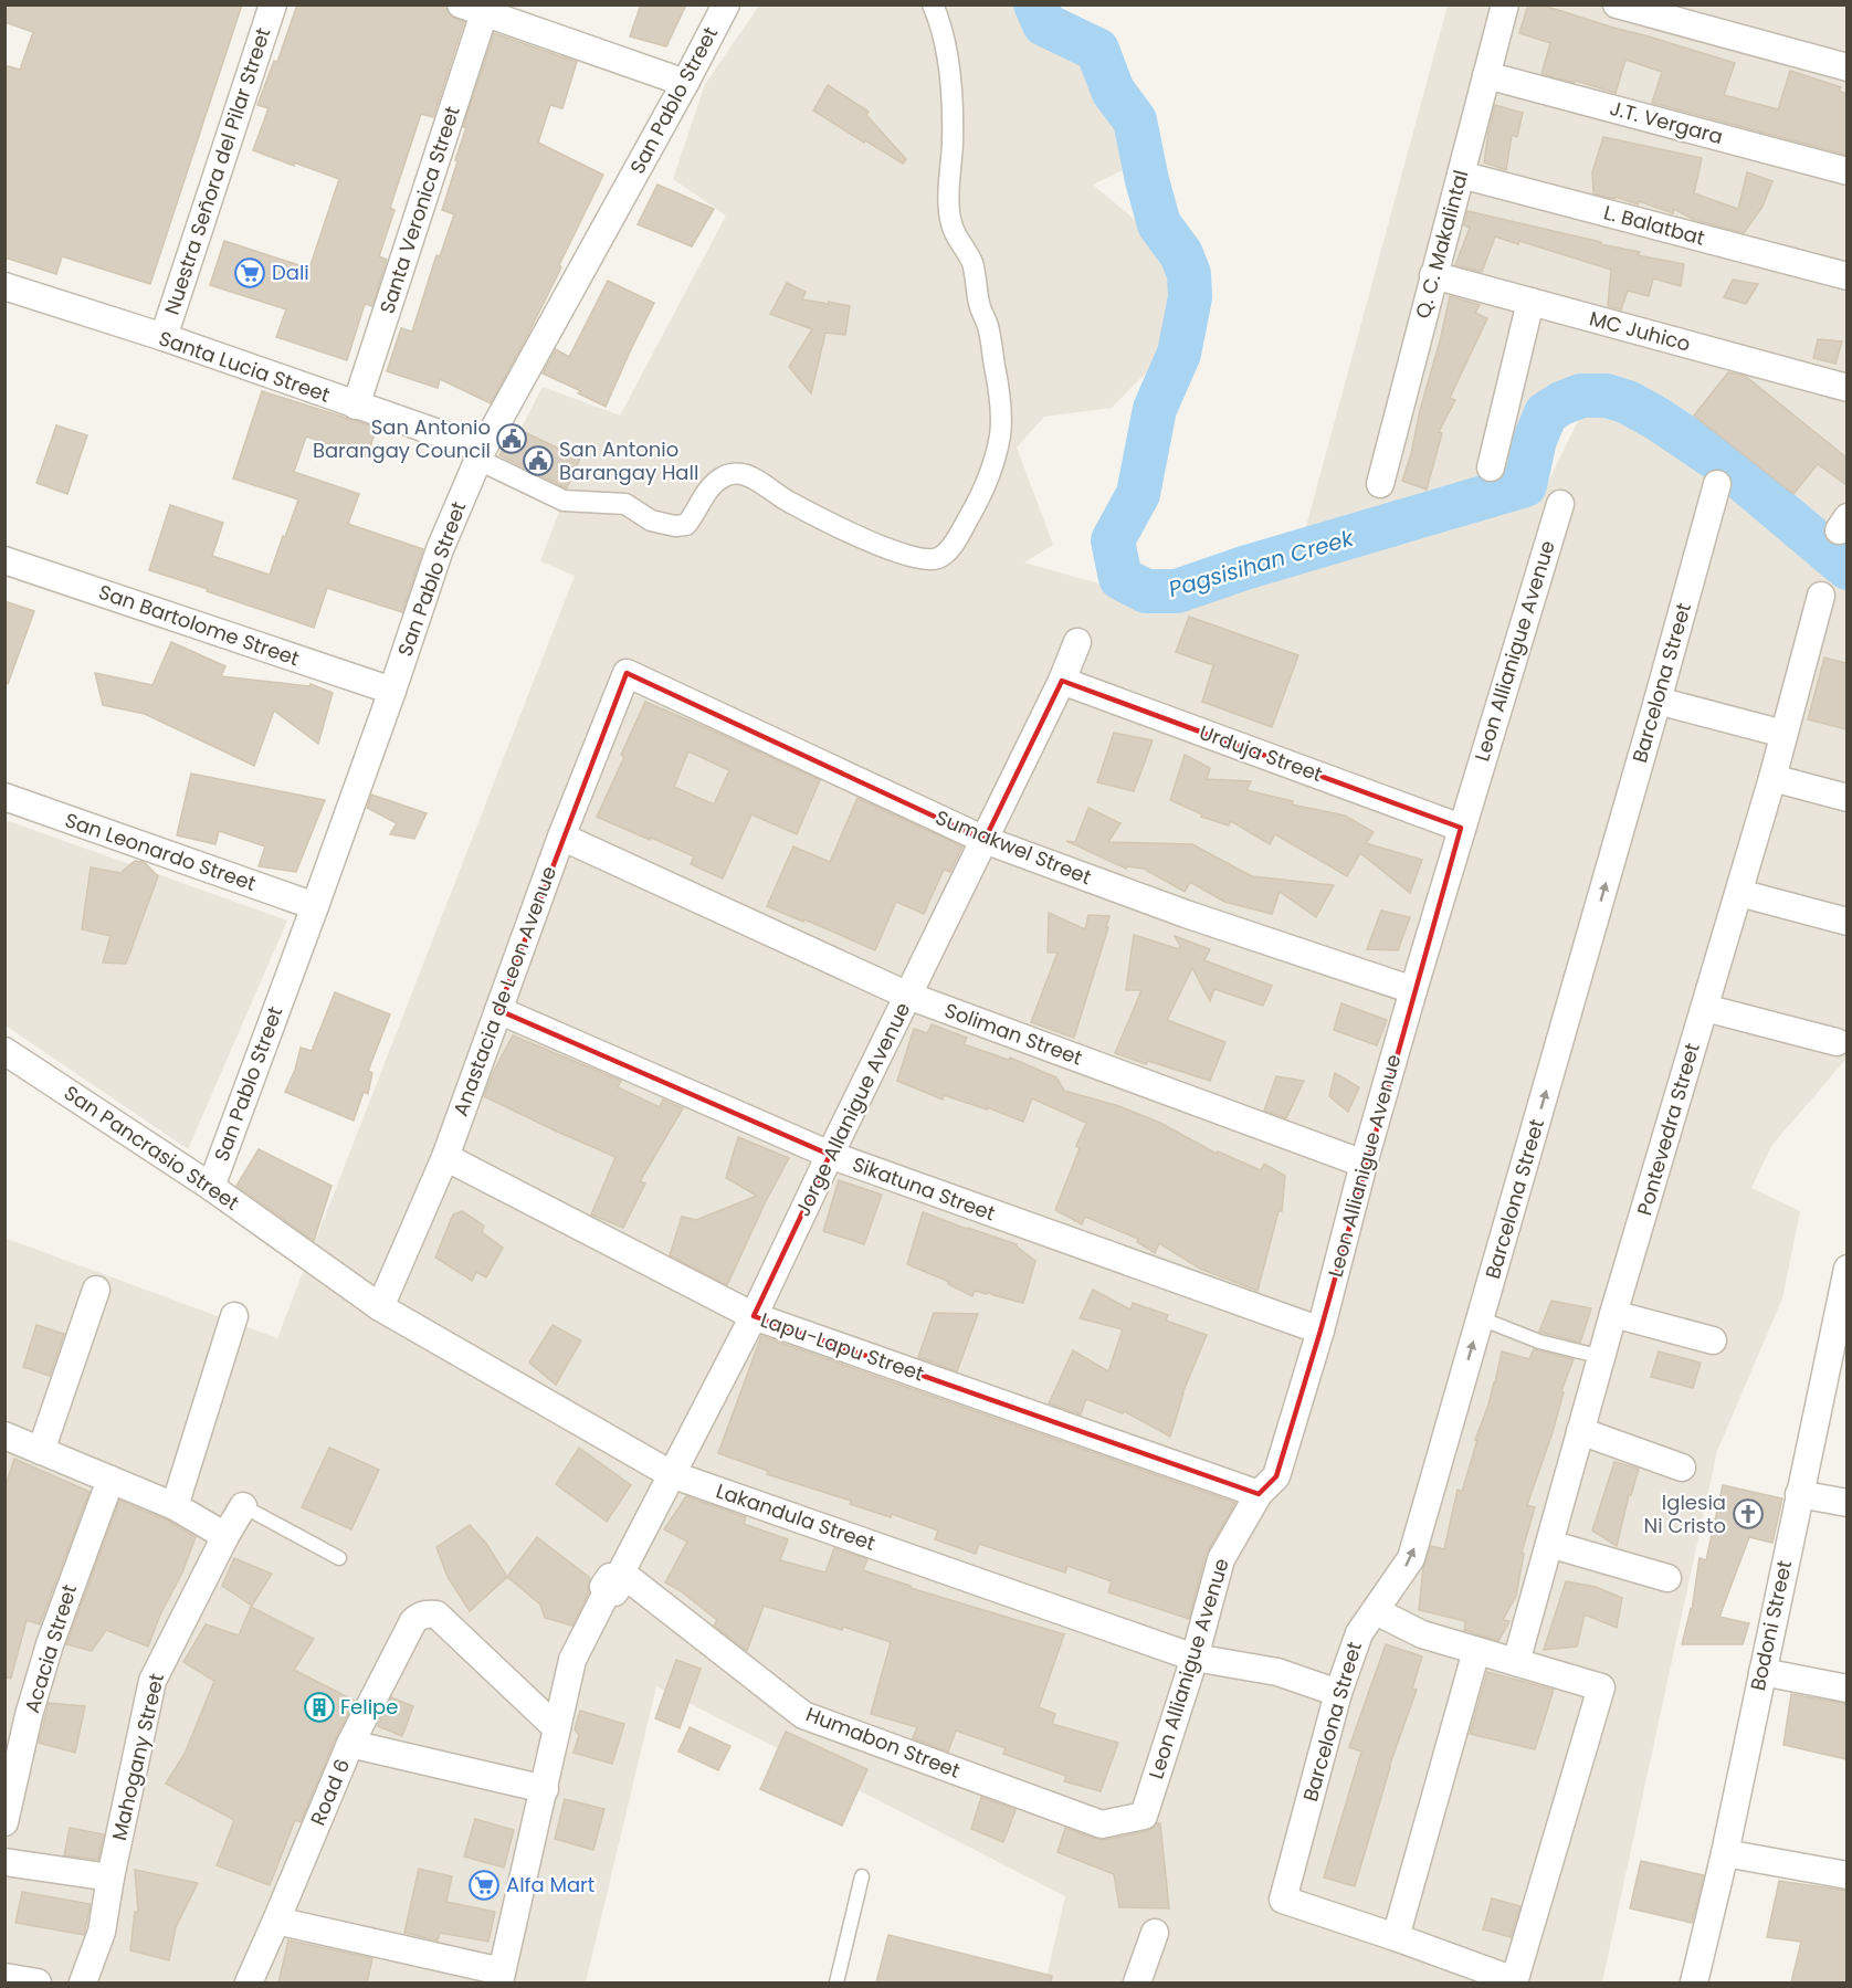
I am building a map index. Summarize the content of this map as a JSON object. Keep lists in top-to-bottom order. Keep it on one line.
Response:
{"streets":{"street":["San Pablo Street","J.T. Vergara","Nuestra Señora del Pilar Street","Santa Veronica Street","L. Balatbat","Q. C. Makalintal","MC Juhico","Santa Lucia Street","San Bartolome Street","Leon Allianigue Avenue","Barcelona Street","Urduja Street","Sumakwel Street","San Leonardo Street","Anastacia de Leon Avenue","Soliman Street","Jorge Allanigue Avenue","Pontevedra Street","San Pancrasio Street","Sikatuna Street","Lapu-Lapu Street","Lakandula Street","Bodoni Street","Acacia Street","Humabon Street","Mahogany Street","Road 6"]},"crossings":[["San Pablo Street","Santa Lucia Street"],["San Pablo Street","San Bartolome Street"],["San Pablo Street","San Leonardo Street"],["San Pablo Street","San Pancrasio Street"],["J.T. Vergara","Q. C. Makalintal"],["Nuestra Señora del Pilar Street","Santa Lucia Street"],["Santa Veronica Street","Santa Lucia Street"],["L. Balatbat","Q. C. Makalintal"],["Q. C. Makalintal","MC Juhico"],["Leon Allianigue Avenue","Urduja Street"],["Leon Allianigue Avenue","Sumakwel Street"],["Leon Allianigue Avenue","Soliman Street"],["Leon Allianigue Avenue","Sikatuna Street"],["Leon Allianigue Avenue","Lapu-Lapu Street"],["Leon Allianigue Avenue","Lakandula Street"],["Leon Allianigue Avenue","Humabon Street"],["Barcelona Street","Lakandula Street"],["Urduja Street","Jorge Allanigue Avenue"],["Sumakwel Street","Anastacia de Leon Avenue"],["Sumakwel Street","Jorge Allanigue Avenue"],["Anastacia de Leon Avenue","Soliman Street"],["Anastacia de Leon Avenue","Sikatuna Street"],["Anastacia de Leon Avenue","Lapu-Lapu Street"],["Anastacia de Leon Avenue","Lakandula Street"],["Soliman Street","Jorge Allanigue Avenue"],["Jorge Allanigue Avenue","Sikatuna Street"],["Jorge Allanigue Avenue","Lapu-Lapu Street"],["Jorge Allanigue Avenue","Lakandula Street"],["Jorge Allanigue Avenue","Humabon Street"],["Jorge Allanigue Avenue","Road 6"],["San Pancrasio Street","Lakandula Street"]],"one_way":["Barcelona Street"],"water":["Pagsisihan Creek"],"places":{"supermarket":["Dali","Alfa Mart"],"public building":["San Antonio Barangay Council","San Antonio Barangay Hall"],"church":["Iglesia Ni Cristo"],"building":["Felipe"]}}
